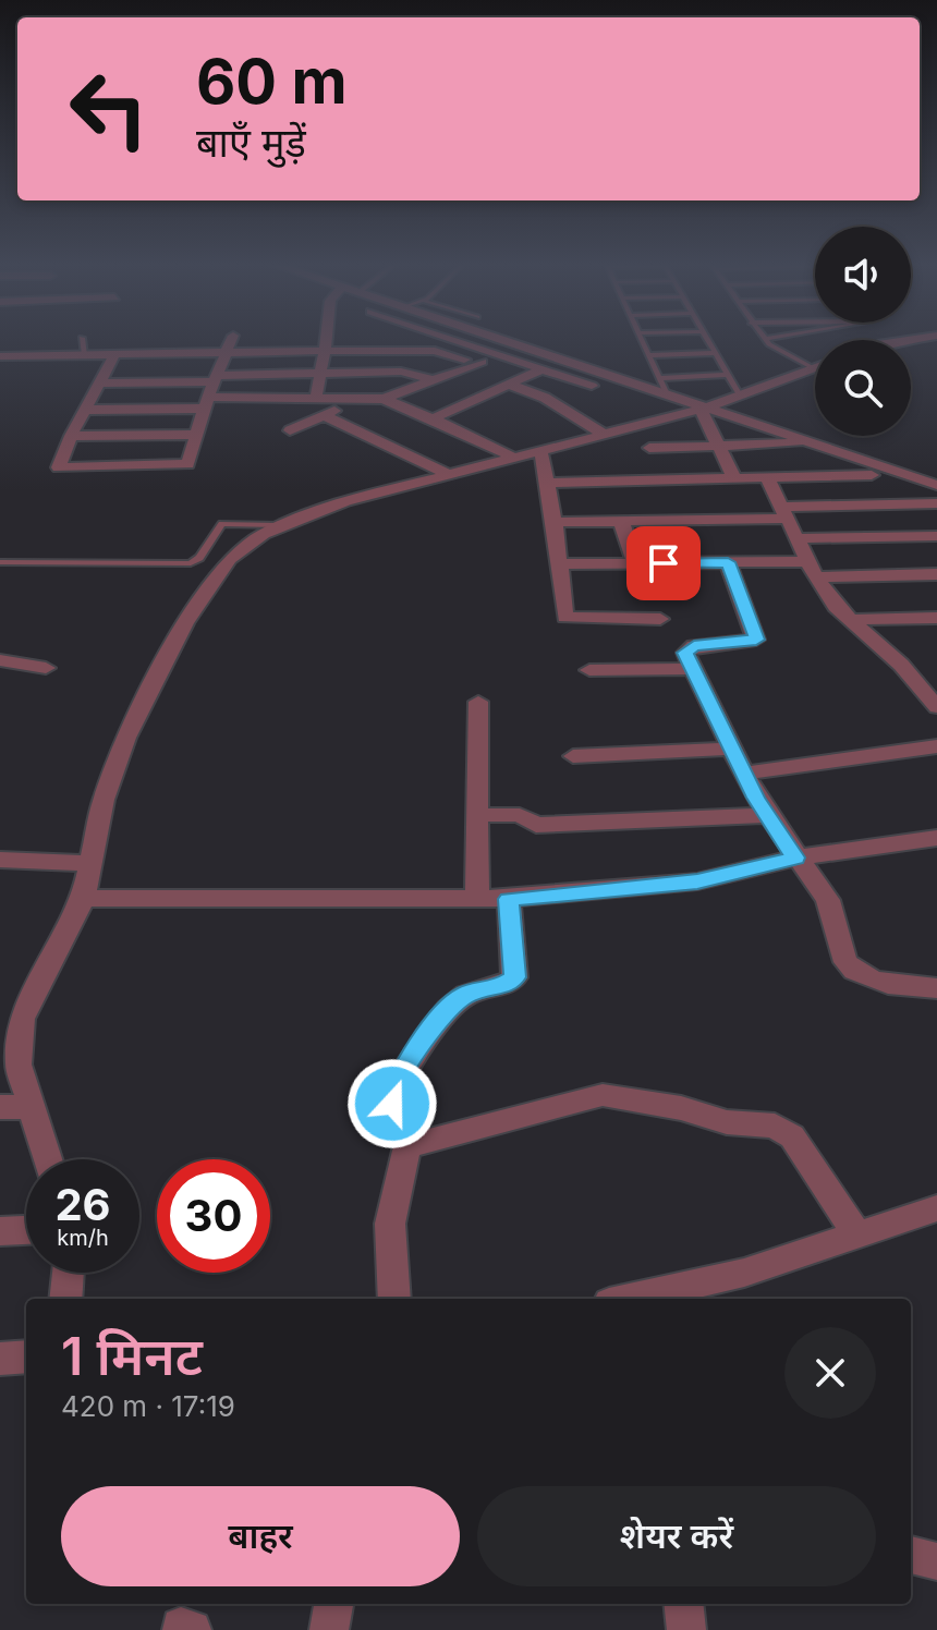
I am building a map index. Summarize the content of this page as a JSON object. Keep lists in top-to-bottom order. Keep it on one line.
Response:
{"page":{"turn":["60 m","बाएँ मुड़ें"],"speed":"26 km/h","limit":"30","heading":["1 मिनट","420 m · 17:19"],"buttons":["बाहर","शेयर करें"]}}
